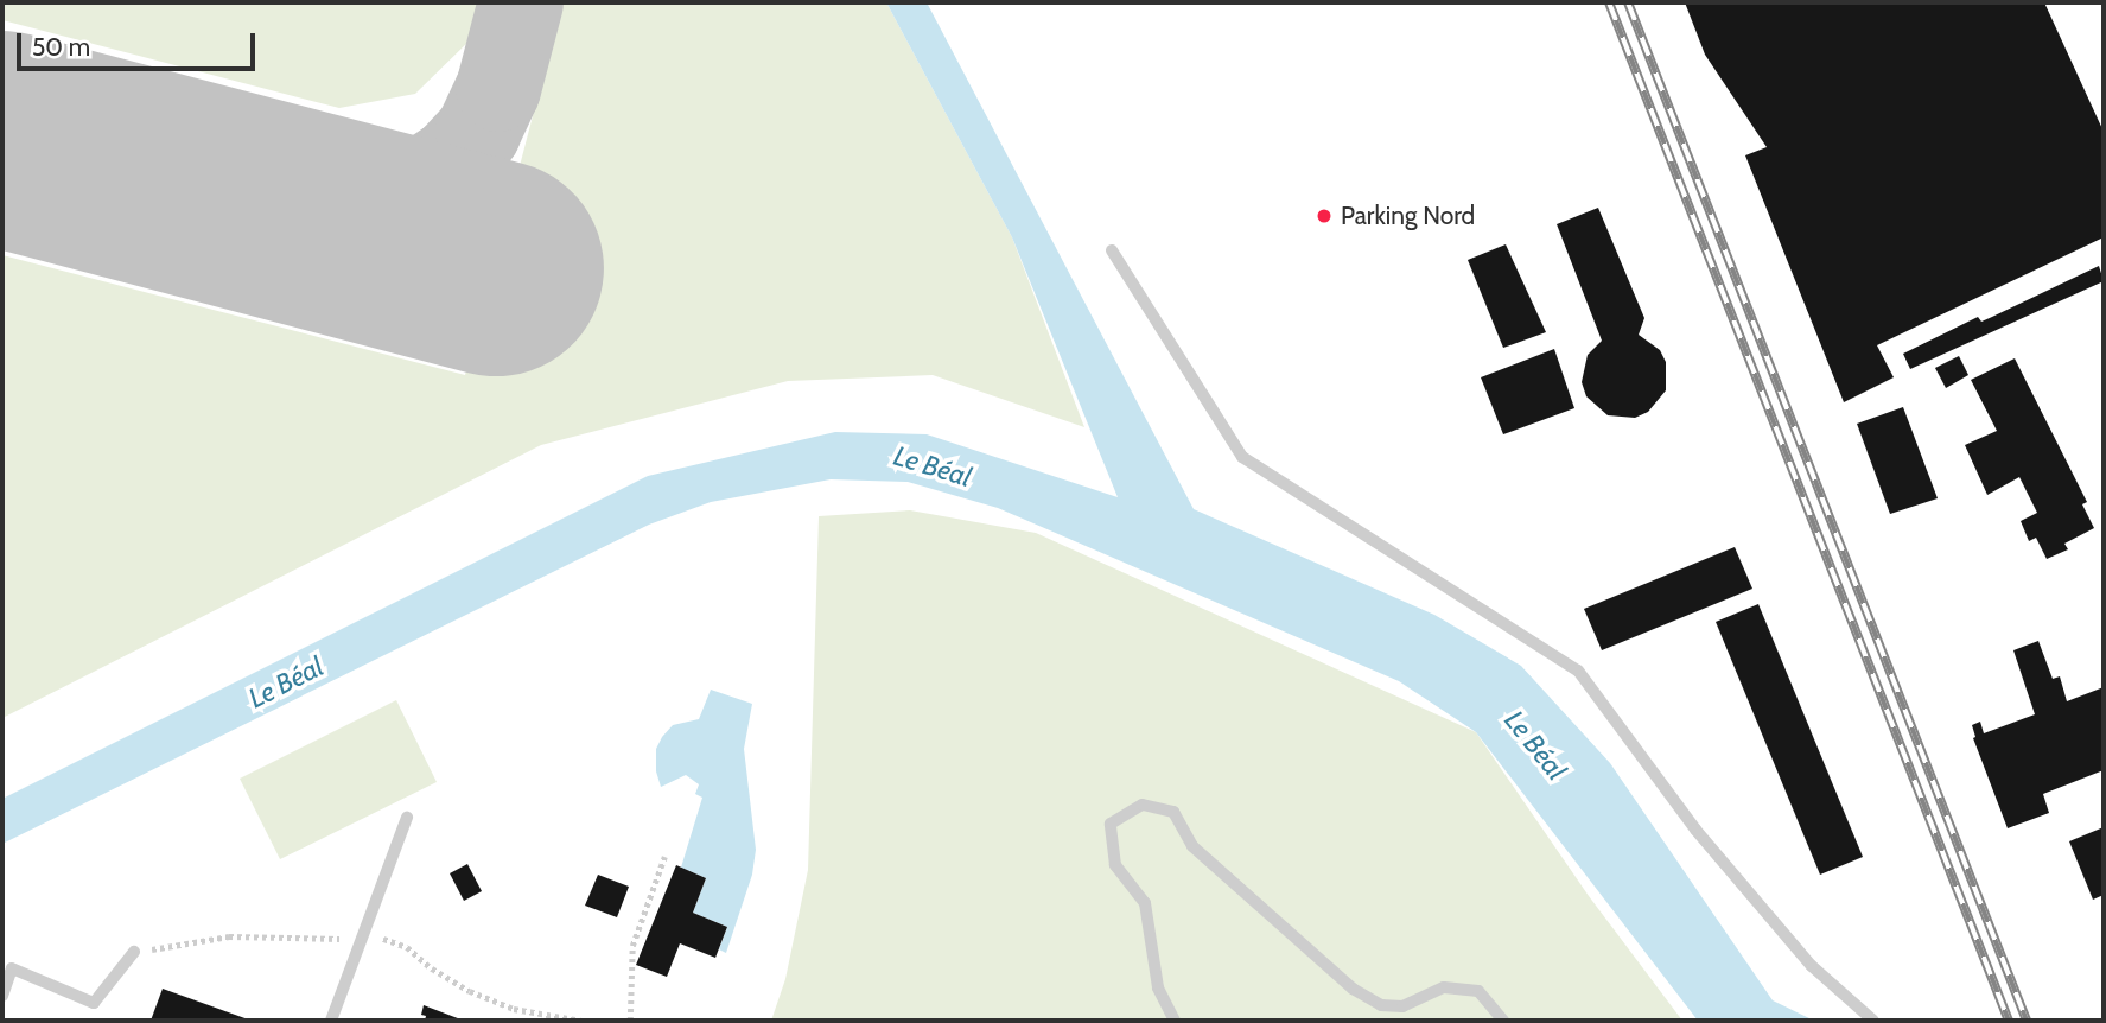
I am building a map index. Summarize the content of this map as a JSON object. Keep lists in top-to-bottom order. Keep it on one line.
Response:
{"water":["Le Béal"],"places":["Parking Nord"],"scale_bar":"50 m"}
